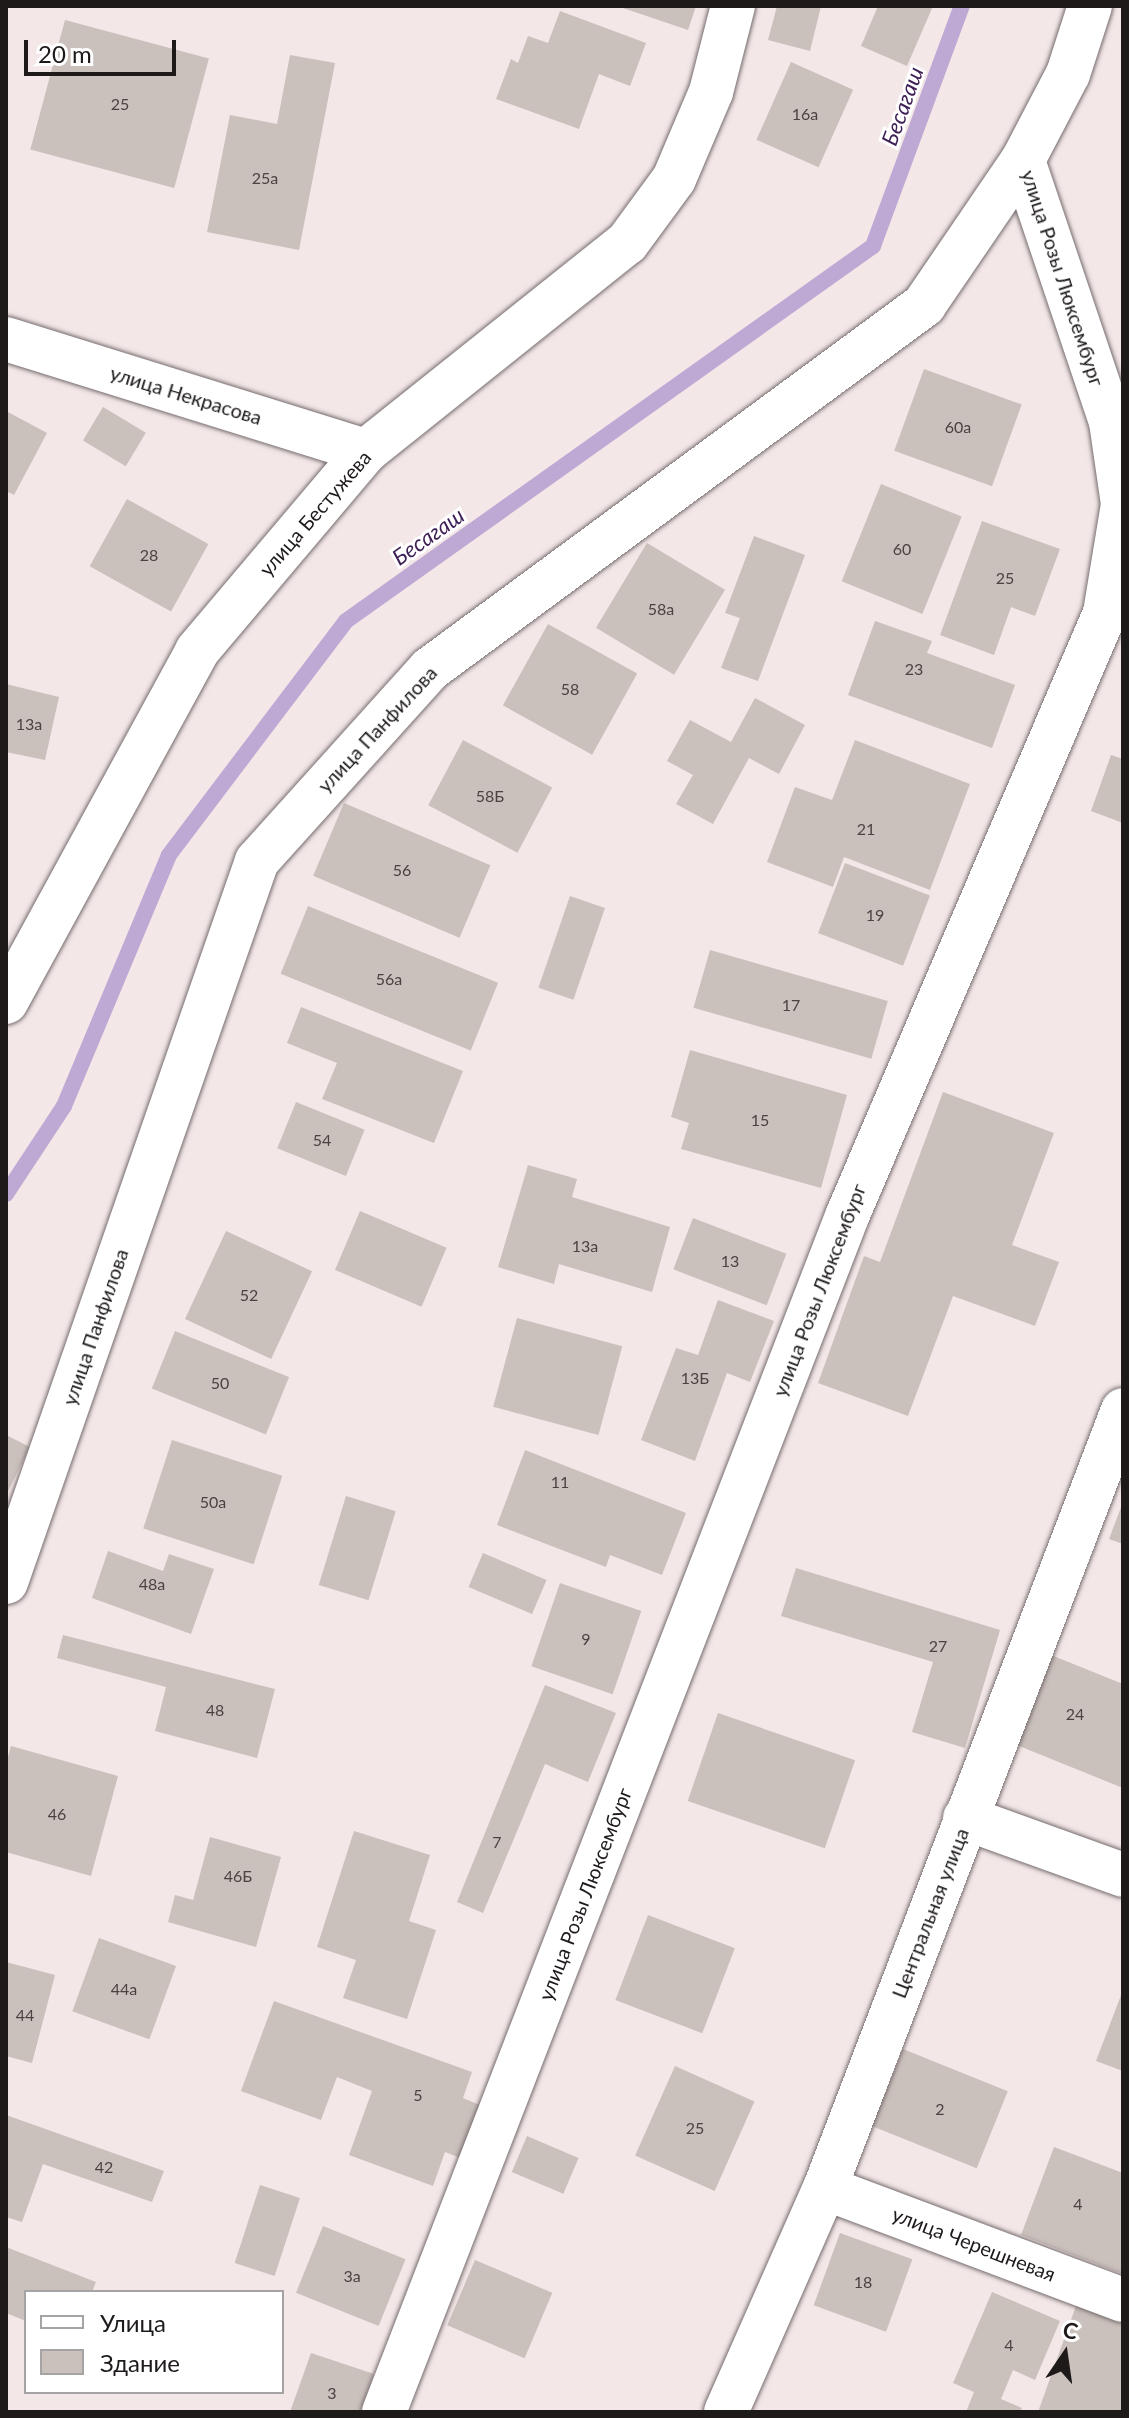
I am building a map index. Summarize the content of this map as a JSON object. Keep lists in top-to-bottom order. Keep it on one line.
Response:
{"streets":{"street":["улица Розы Люксембург","улица Некрасова","улица Бестужева","улица Панфилова","Центральная улица","улица Черешневая"]},"crossings":[["улица Розы Люксембург","улица Панфилова"],["улица Некрасова","улица Бестужева"],["Центральная улица","улица Черешневая"]],"water":["Бесагаш"],"house_numbers":["25","16а","25а","60а","60","28","25","58а","23","58","13а","58Б","21","56","19","56а","17","15","54","13а","13","52","13Б","50","11","50а","48а","9","27","48","24","46","7","46Б","44а","44","5","2","25","42","4","3а","18","4","3"],"legend":["Улица","Здание"],"scale_bar":"20 m","north":"top"}
